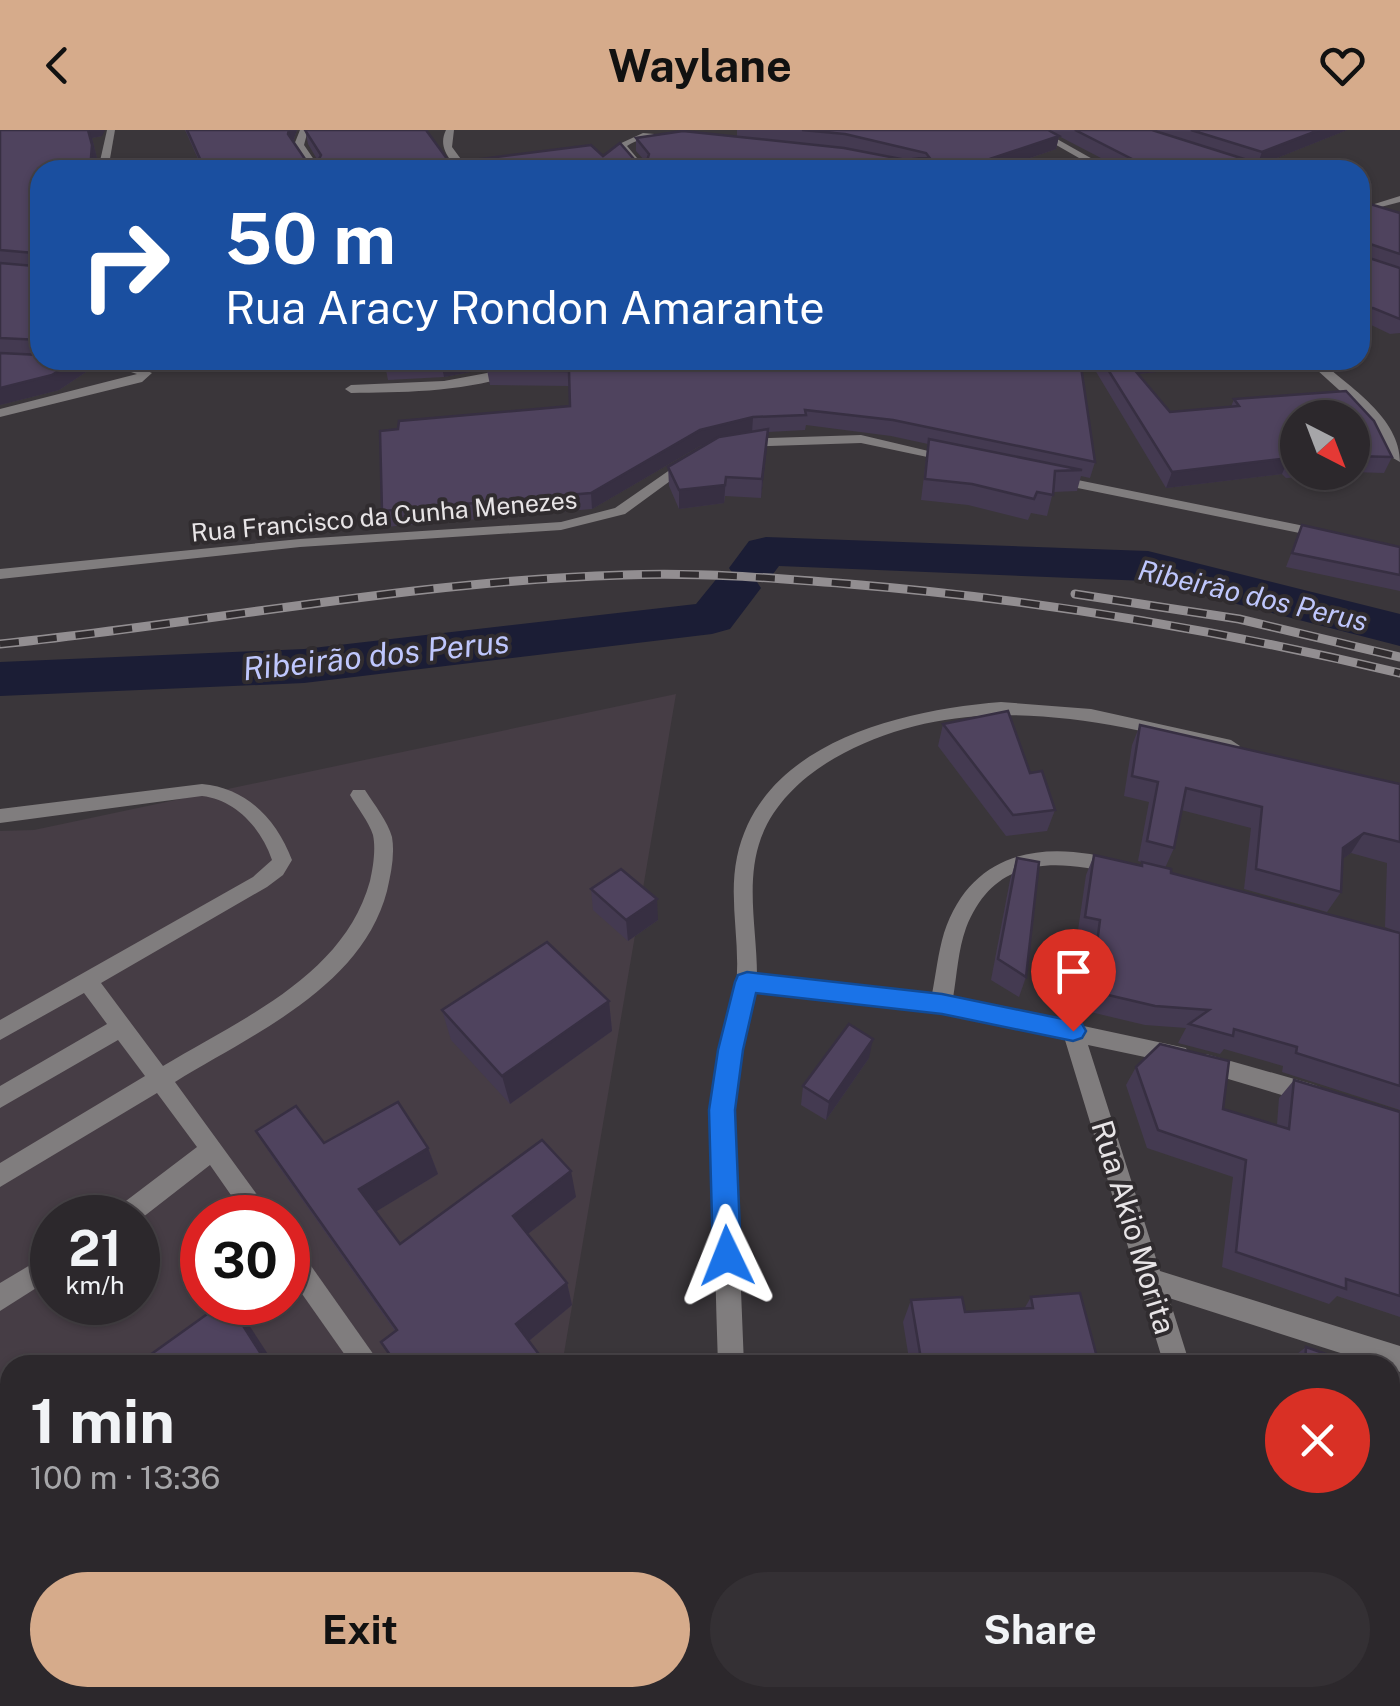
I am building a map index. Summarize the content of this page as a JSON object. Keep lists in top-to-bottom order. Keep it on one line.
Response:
{"streets":{"street":["Rua Francisco da Cunha Menezes","Rua Akio Morita"]},"water":["Ribeirão dos Perus"],"north":"bottom right","page":{"header":"Waylane","turn":["50 m","Rua Aracy Rondon Amarante"],"speed":"21 km/h","limit":"30","heading":["1 min","100 m · 13:36"],"buttons":["Exit","Share"]}}
